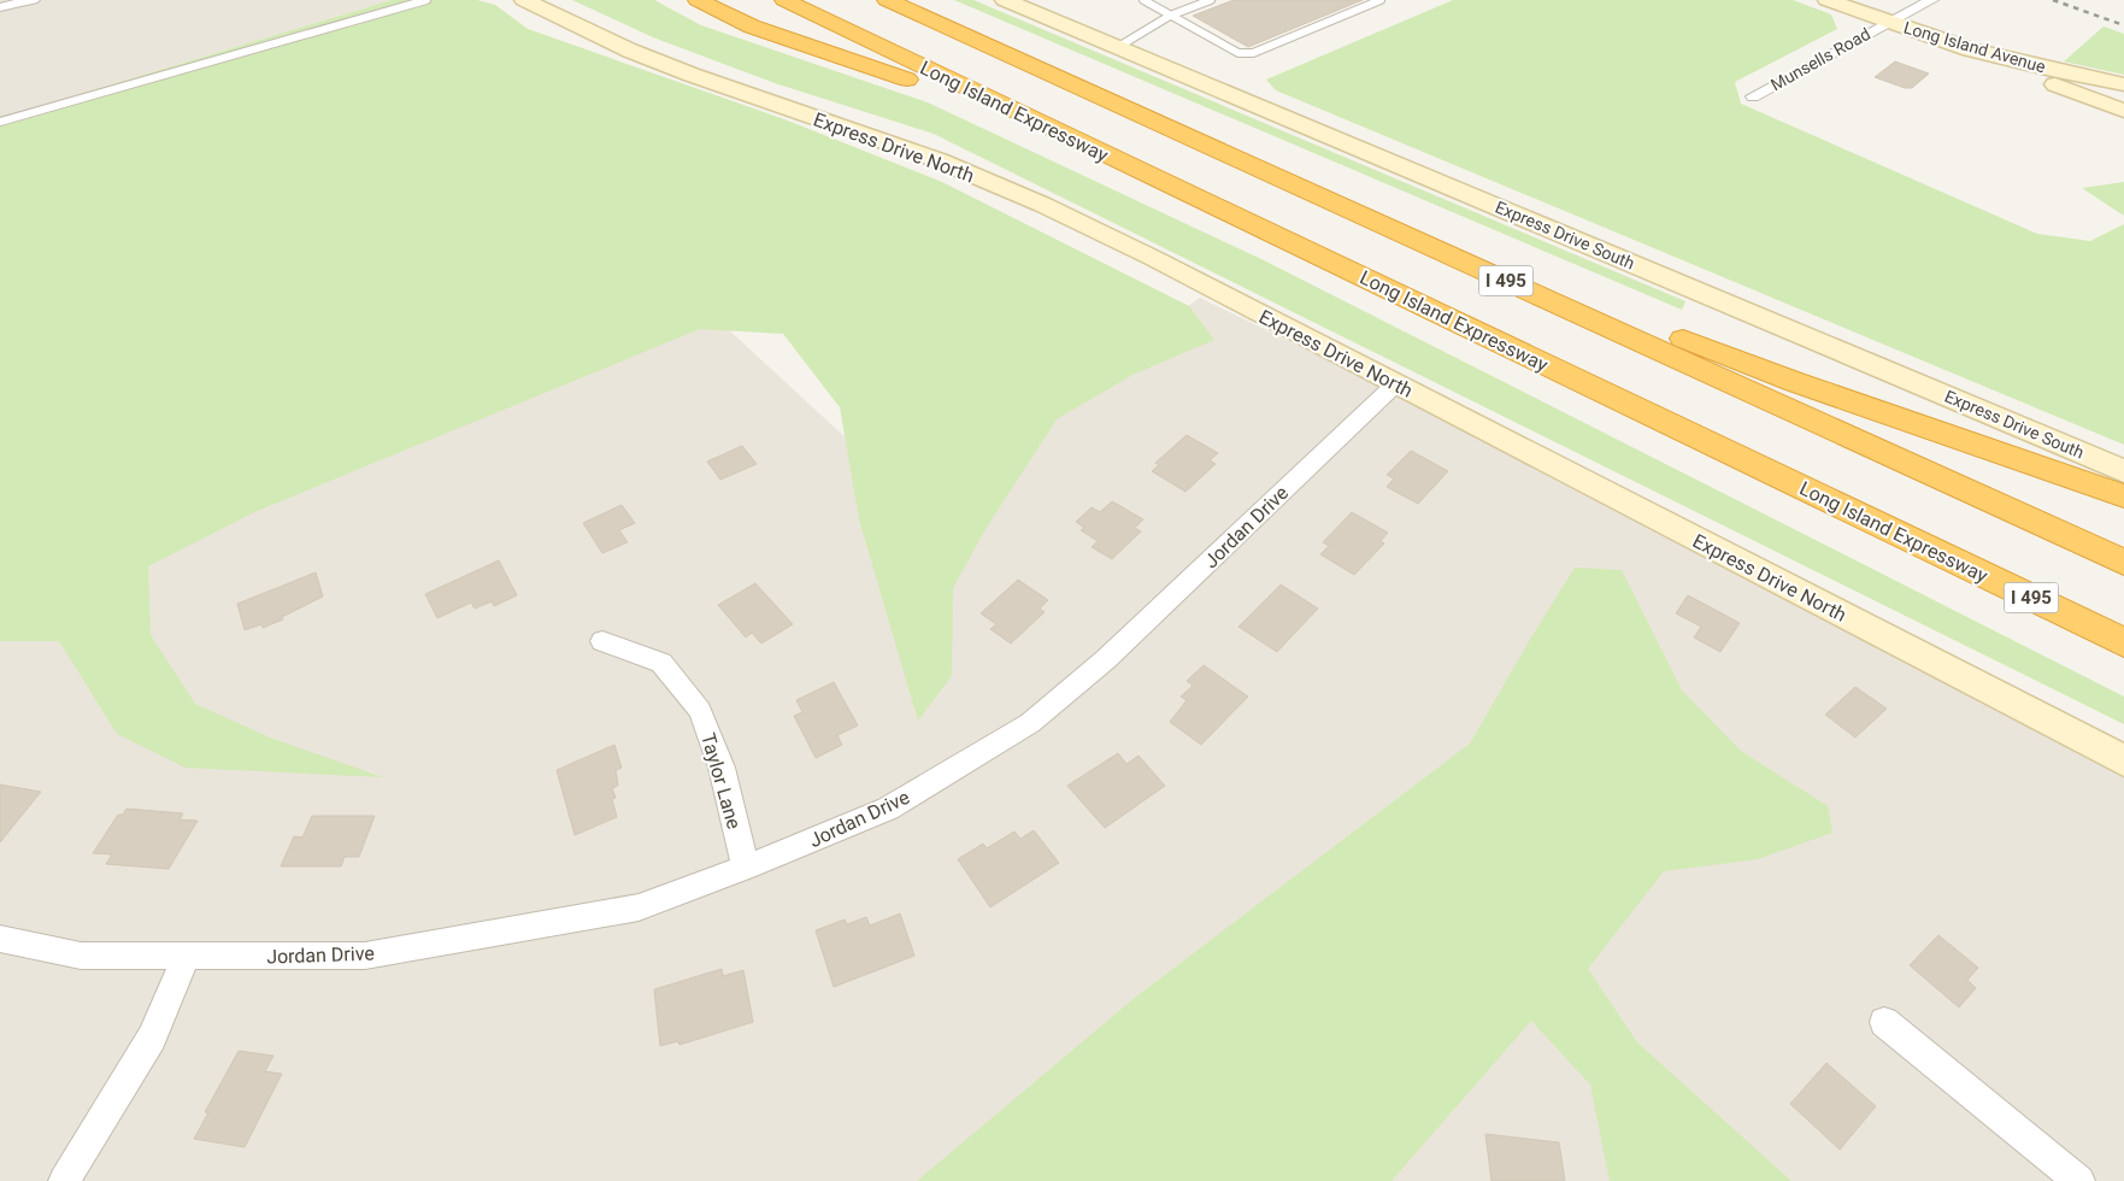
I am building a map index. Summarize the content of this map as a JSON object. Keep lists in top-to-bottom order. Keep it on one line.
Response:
{"streets":{"highway":["Long Island Expressway","I 495"],"main road":["Long Island Avenue","Express Drive North","Express Drive South"],"street":["Munsells Road","Jordan Drive","Taylor Lane"]},"crossings":[["Long Island Avenue","Munsells Road"],["Express Drive North","Jordan Drive"],["Jordan Drive","Taylor Lane"]]}
